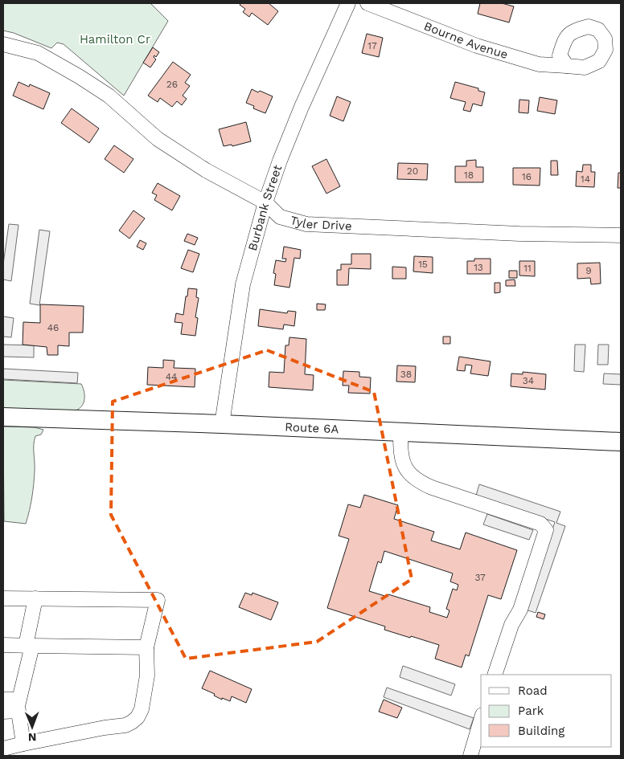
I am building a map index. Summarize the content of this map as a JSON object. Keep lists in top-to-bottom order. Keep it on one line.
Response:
{"streets":{"main road":["Route 6A"],"street":["Bourne Avenue","Burbank Street","Tyler Drive"]},"crossings":[["Burbank Street","Tyler Drive"],["Burbank Street","Route 6A"]],"parks":["Hamilton Cr"],"house_numbers":["17","26","20","18","16","14","15","13","11","9","46","38","44","34","37"],"legend":["Road","Park","Building"],"north":"bottom"}
